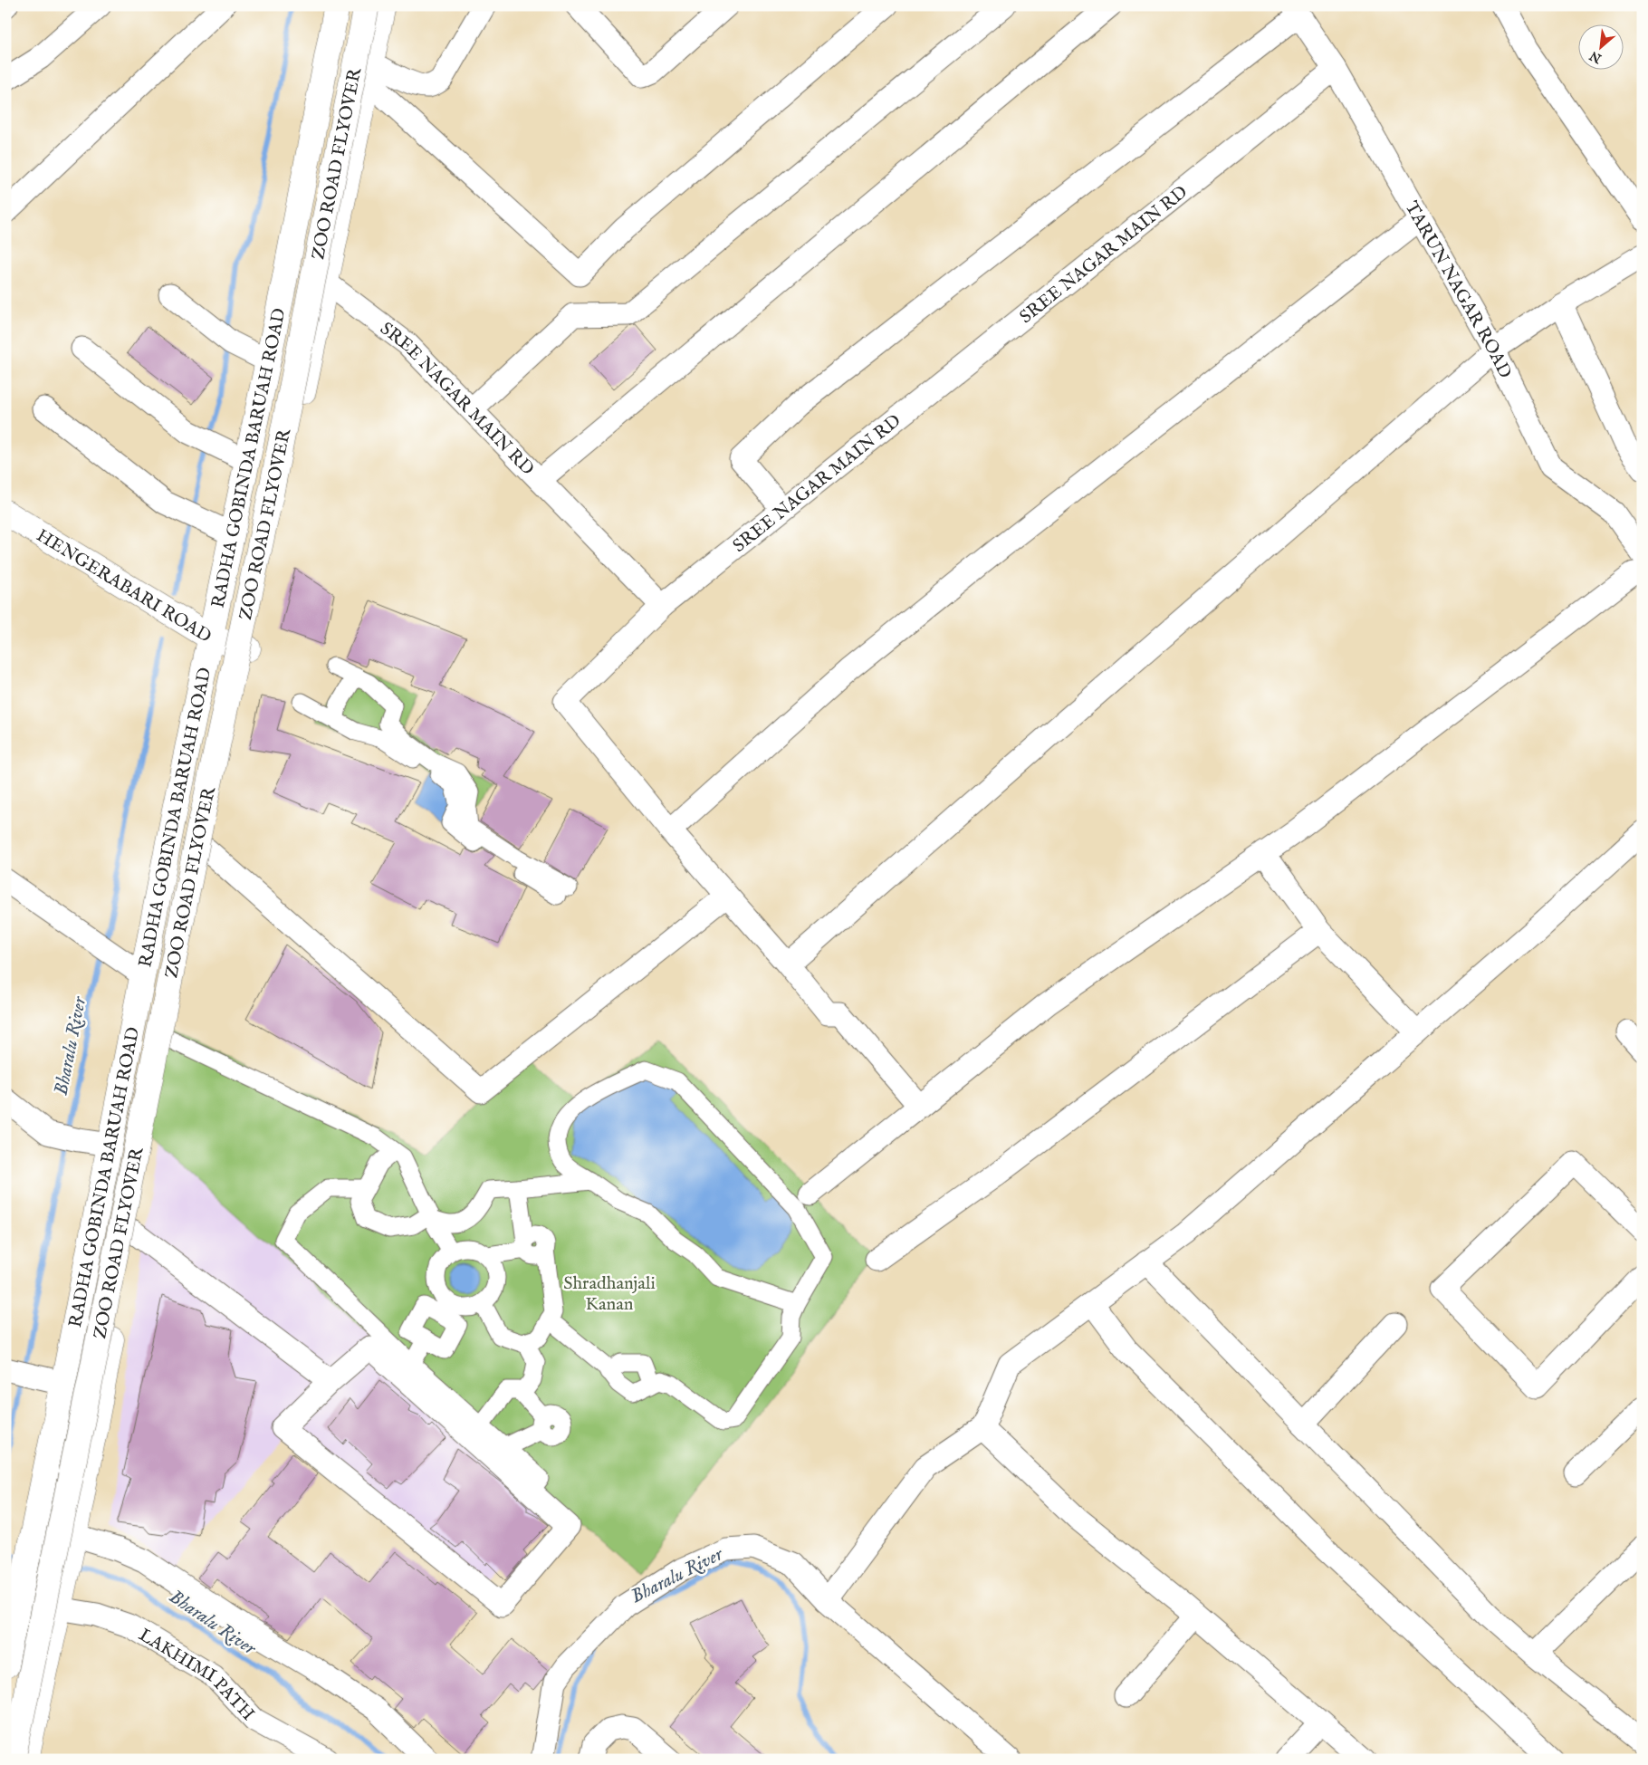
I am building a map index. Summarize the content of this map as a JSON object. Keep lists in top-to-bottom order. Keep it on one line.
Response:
{"streets":{"main road":["ZOO ROAD FLYOVER","RADHA GOBINDA BARUAH ROAD","HENGERABARI ROAD"],"street":["SREE NAGAR MAIN RD","TARUN NAGAR ROAD","LAKHIMI PATH"]},"crossings":[["SREE NAGAR MAIN RD","TARUN NAGAR ROAD"],["SREE NAGAR MAIN RD","RADHA GOBINDA BARUAH ROAD"],["RADHA GOBINDA BARUAH ROAD","HENGERABARI ROAD"],["RADHA GOBINDA BARUAH ROAD","LAKHIMI PATH"]],"water":["Bharalu River"],"parks":["Shradhanjali Kanan"],"north":"bottom left"}
